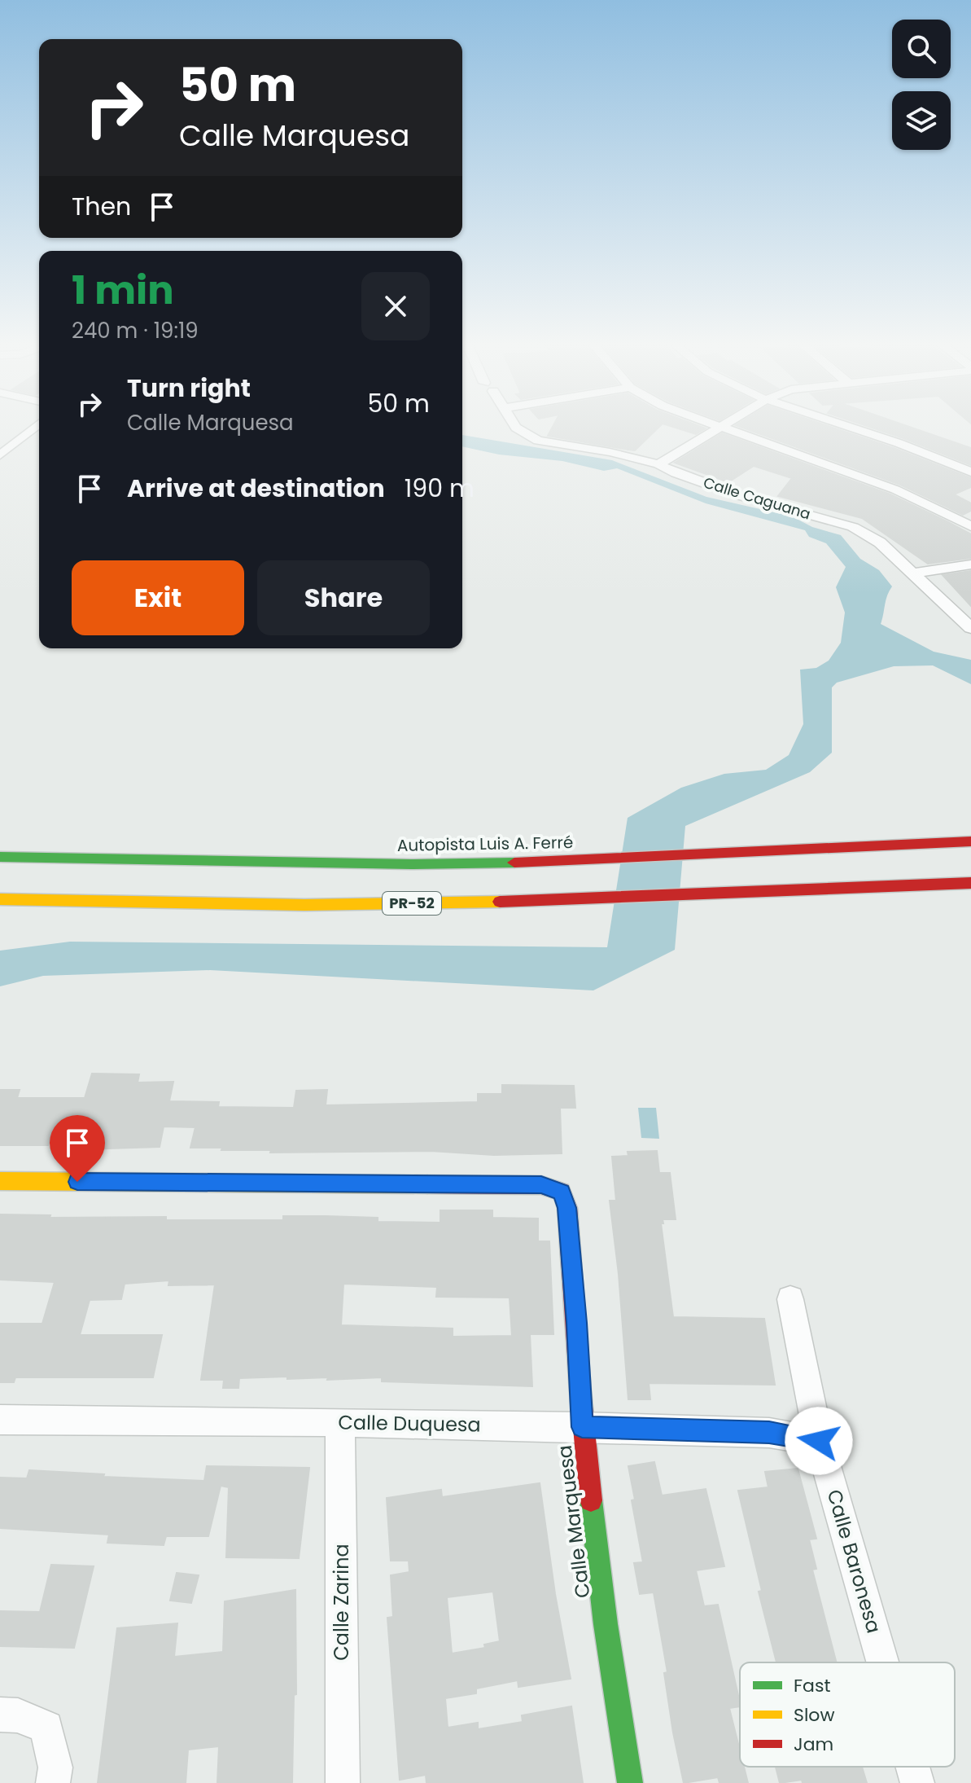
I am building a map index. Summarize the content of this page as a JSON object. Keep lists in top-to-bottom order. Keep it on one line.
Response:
{"streets":{"main road":["Autopista Luis A. Ferré","PR-52","Calle Marquesa"],"street":["Calle Caguana","Calle Duquesa","Calle Baronesa","Calle Zarina"]},"crossings":[["Calle Duquesa","Calle Marquesa"],["Calle Duquesa","Calle Baronesa"],["Calle Duquesa","Calle Zarina"]],"legend":["Fast","Slow","Jam"],"page":{"turn":["50 m","Calle Marquesa"],"then":"Then","heading":["1 min","240 m · 19:19"],"list":[{"name":"Turn right","note":"Calle Marquesa","value":"50 m"},{"name":"Arrive at destination","value":"190 m"}],"buttons":["Exit","Share"]}}
